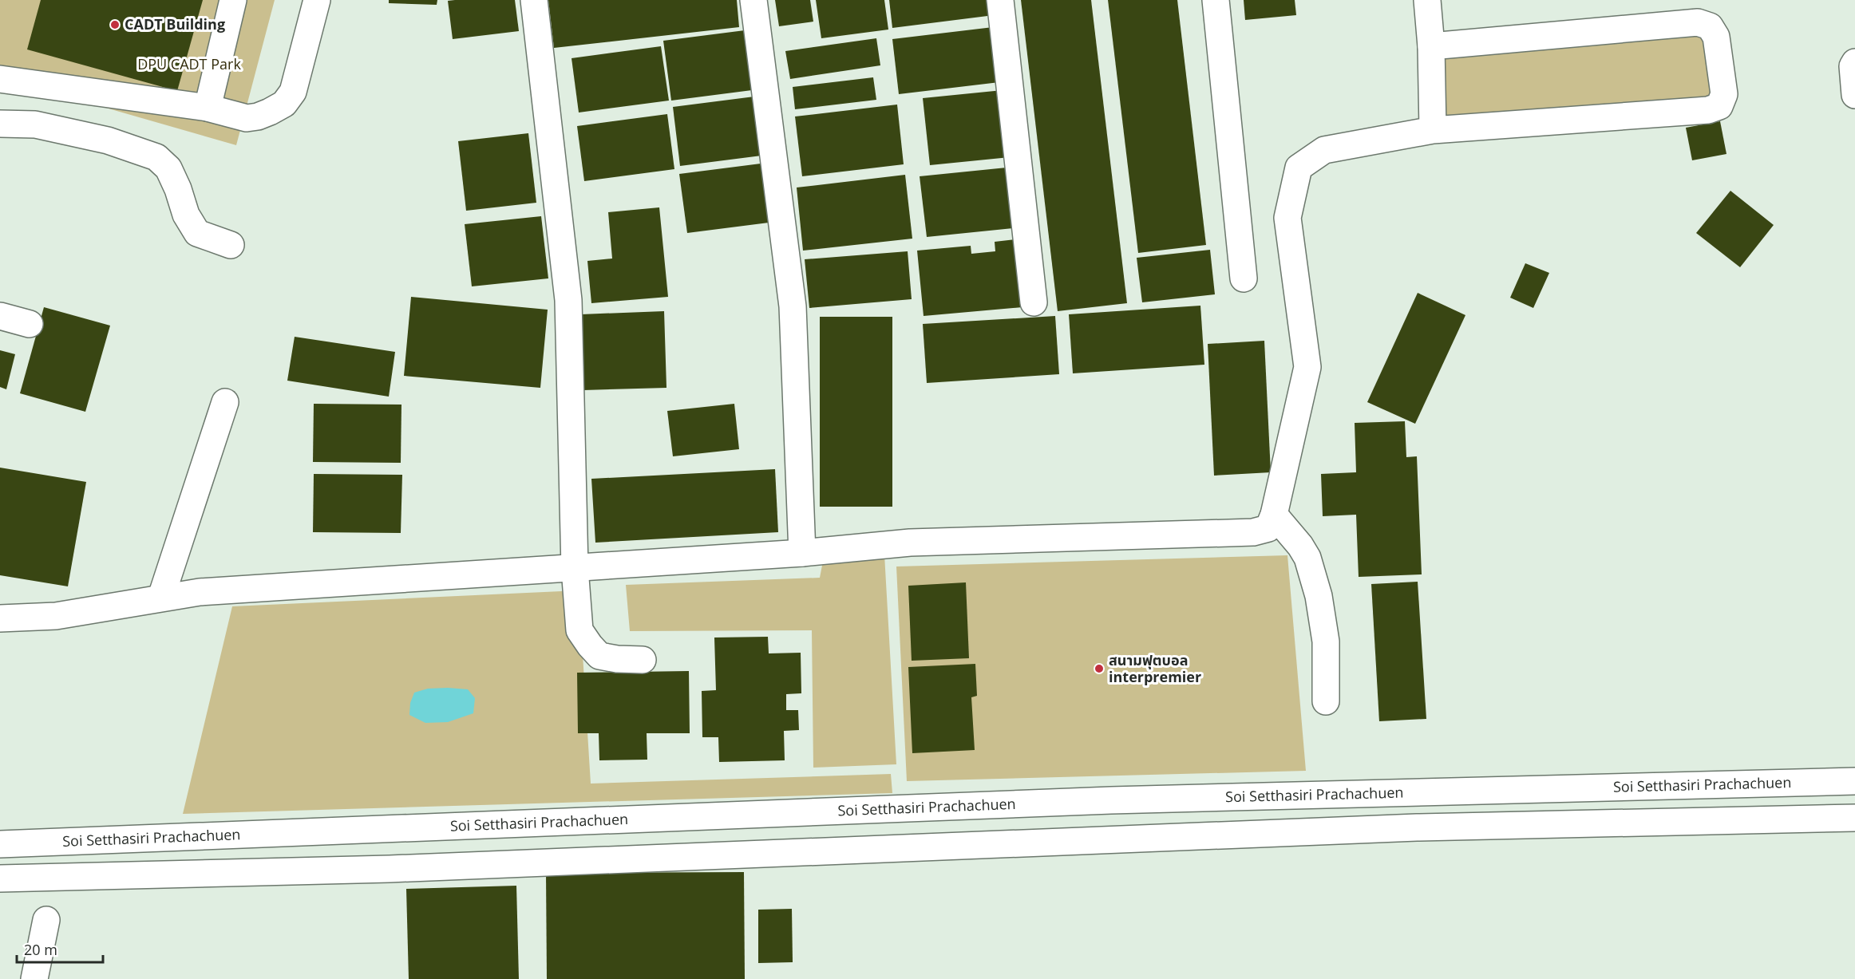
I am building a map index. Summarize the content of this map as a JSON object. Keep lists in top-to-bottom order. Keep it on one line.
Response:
{"streets":{"street":["Soi Setthasiri Prachachuen"]},"parks":["DPU CADT Park"],"places":["CADT Building","สนามฟุตบอล interpremier"],"scale_bar":"20 m"}
